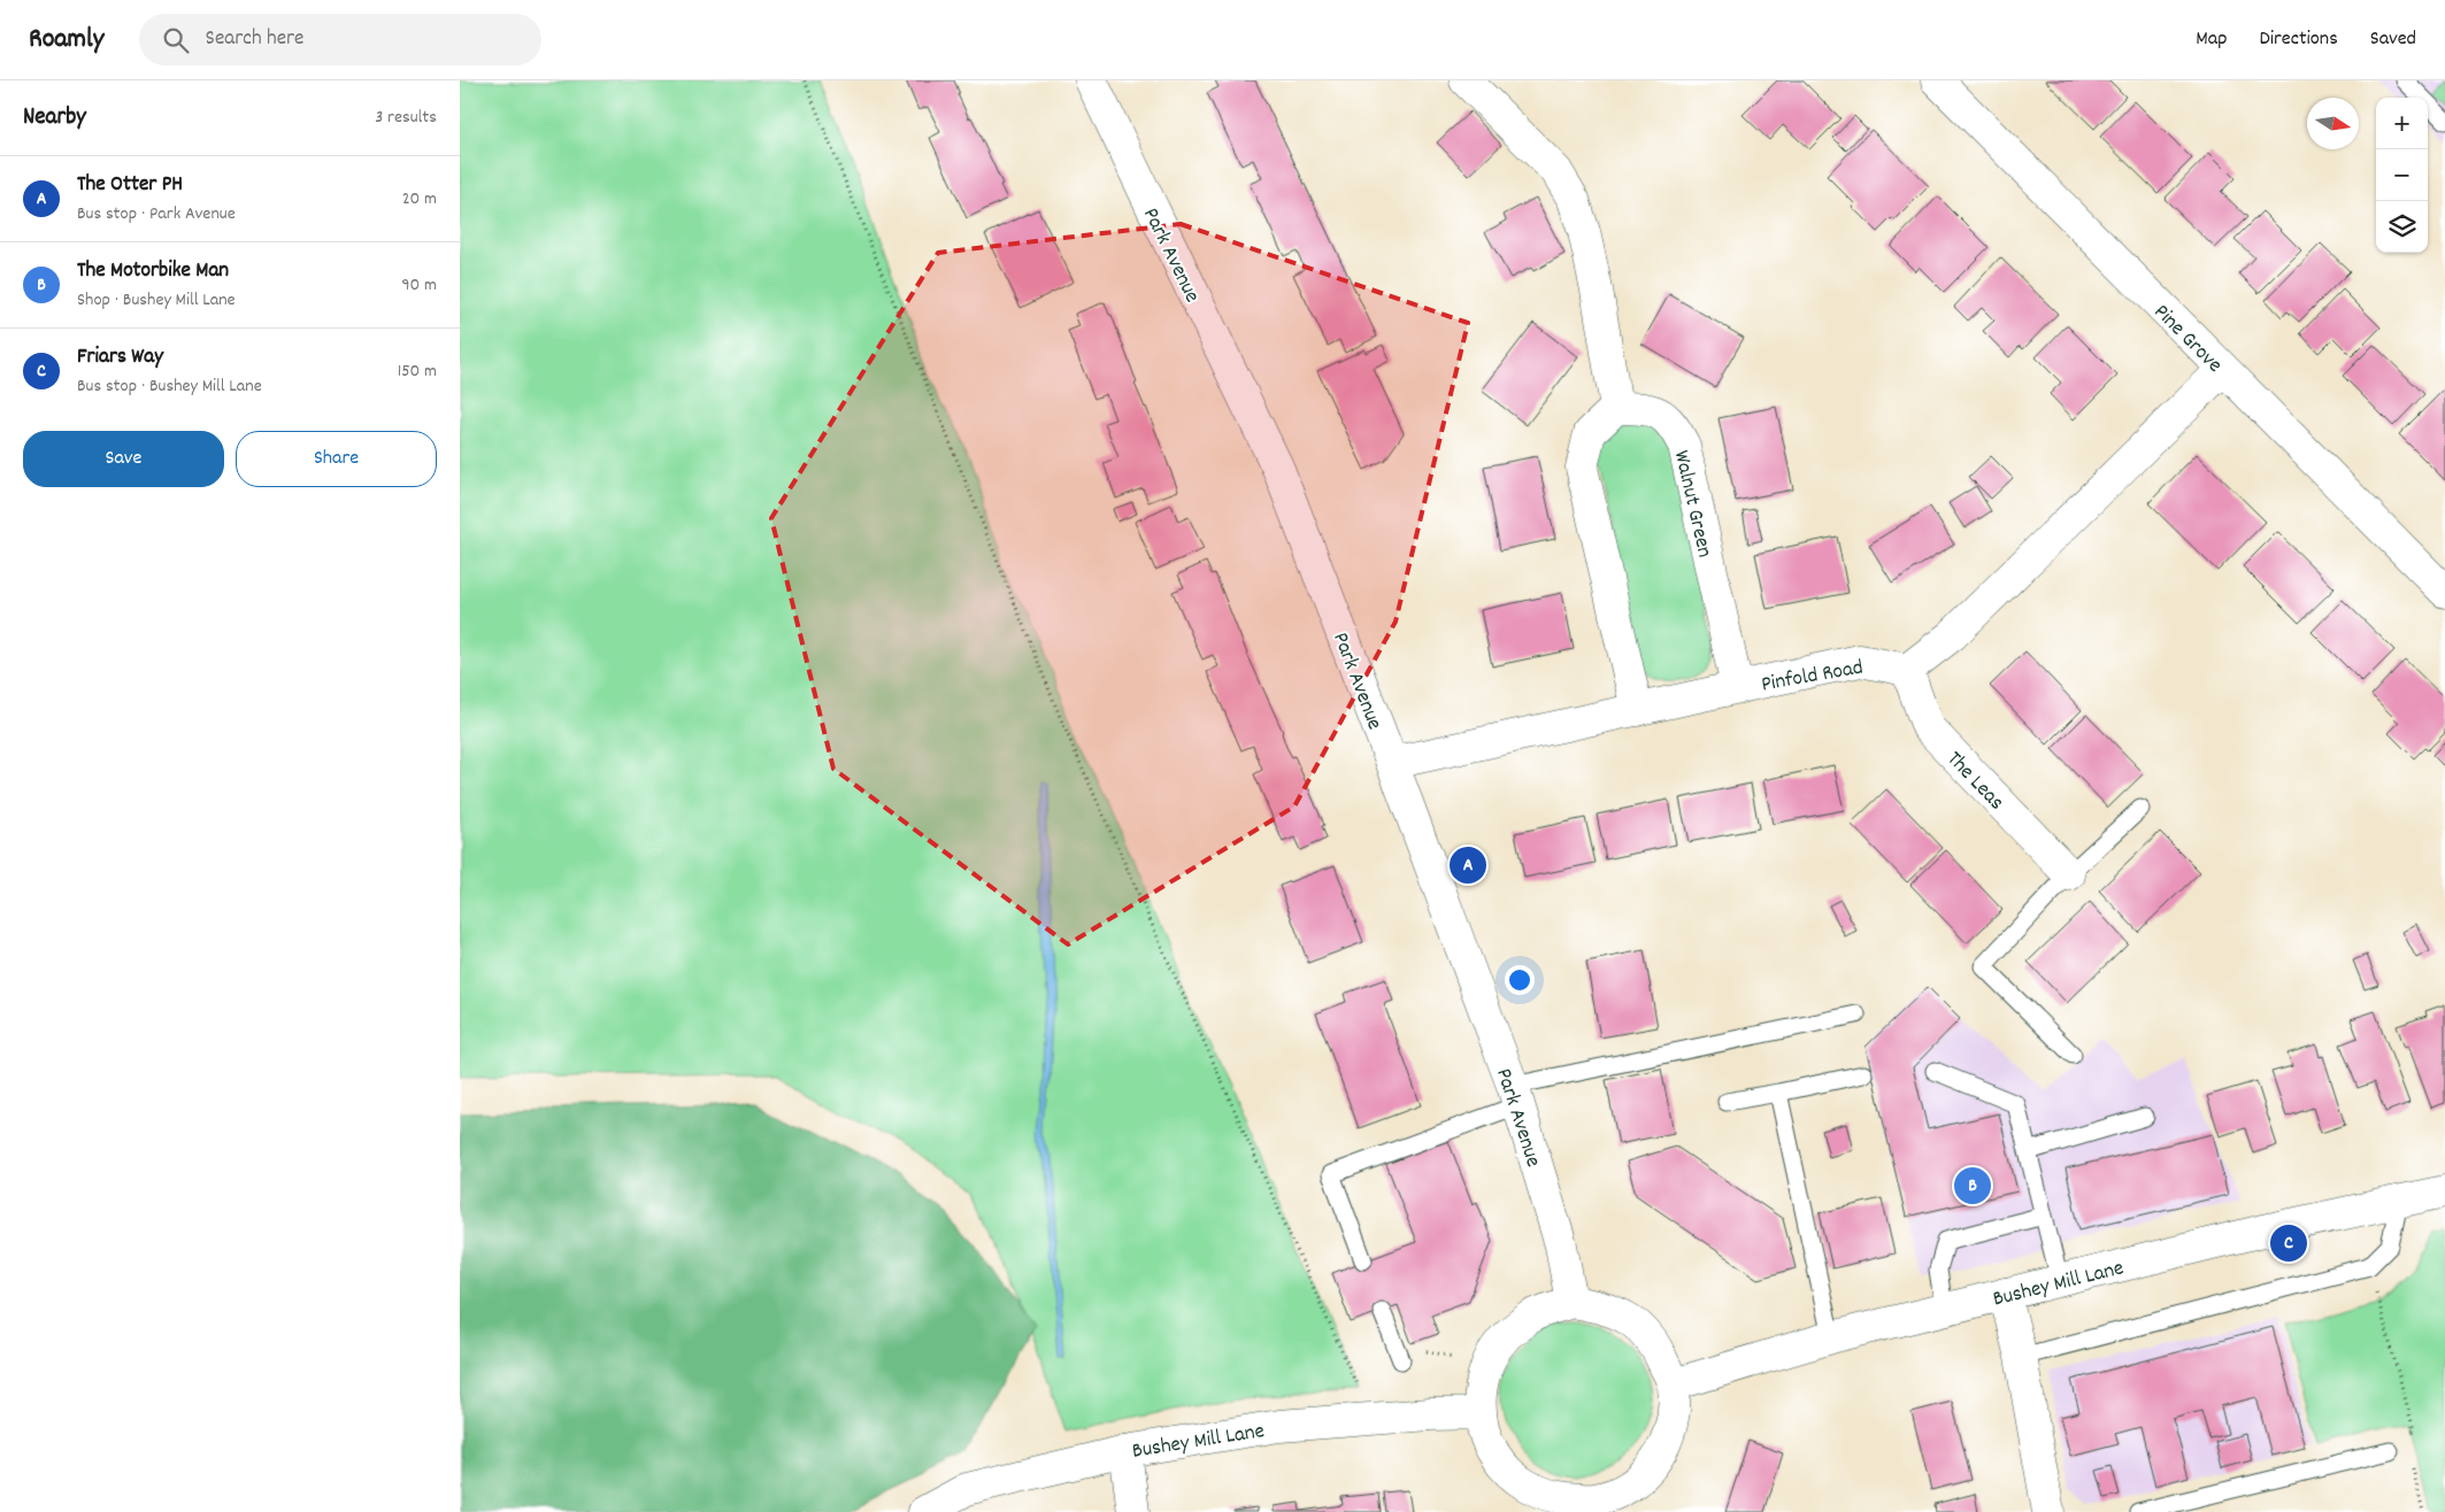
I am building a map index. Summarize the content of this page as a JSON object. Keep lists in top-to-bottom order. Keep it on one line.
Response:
{"streets":{"street":["Park Avenue","Pine Grove","Walnut Green","Pinfold Road","The Leas","Bushey Mill Lane"]},"crossings":[["Park Avenue","Pinfold Road"],["Park Avenue","Bushey Mill Lane"],["Walnut Green","Pinfold Road"],["Pinfold Road","The Leas"]],"north":"right","page":{"header":"Roamly","search":"Search here","nav":["Map","Directions","Saved"],"heading":["Nearby","3 results"],"map_buttons":["+","−"],"list":[{"mark":"A","name":"The Otter PH","note":"Bus stop · Park Avenue","value":"20 m"},{"mark":"B","name":"The Motorbike Man","note":"Shop · Bushey Mill Lane","value":"90 m"},{"mark":"C","name":"Friars Way","note":"Bus stop · Bushey Mill Lane","value":"150 m"}],"buttons":["Save","Share"],"pins":["A","B","C"]}}
